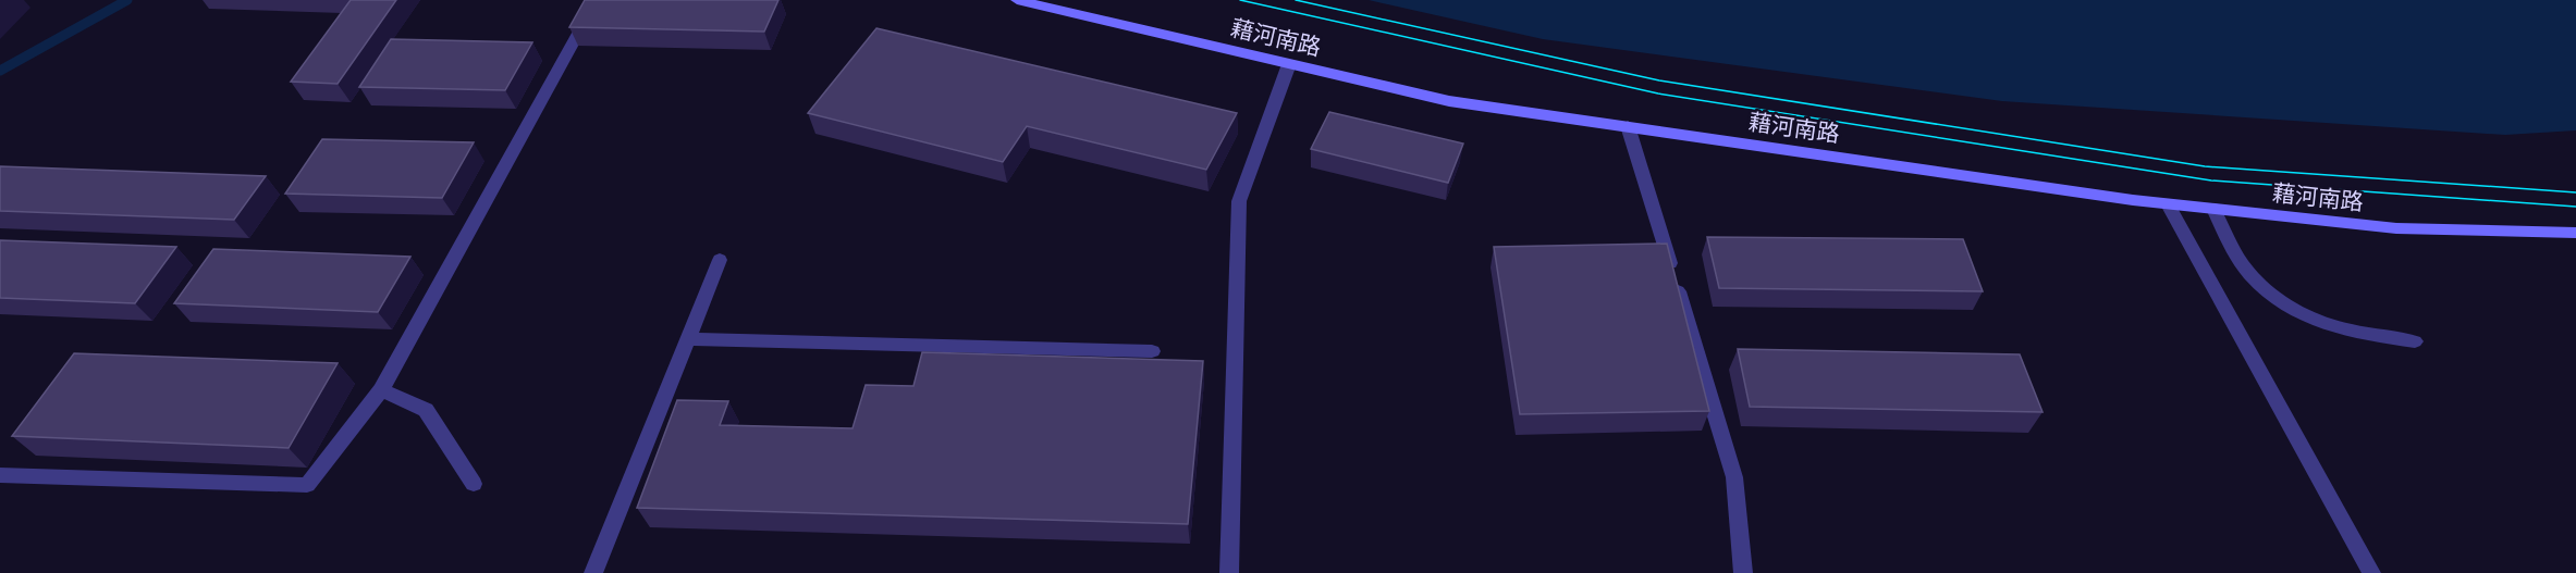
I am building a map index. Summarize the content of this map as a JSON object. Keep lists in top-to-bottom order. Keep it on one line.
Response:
{"streets":{"main road":["藉河南路"]}}
